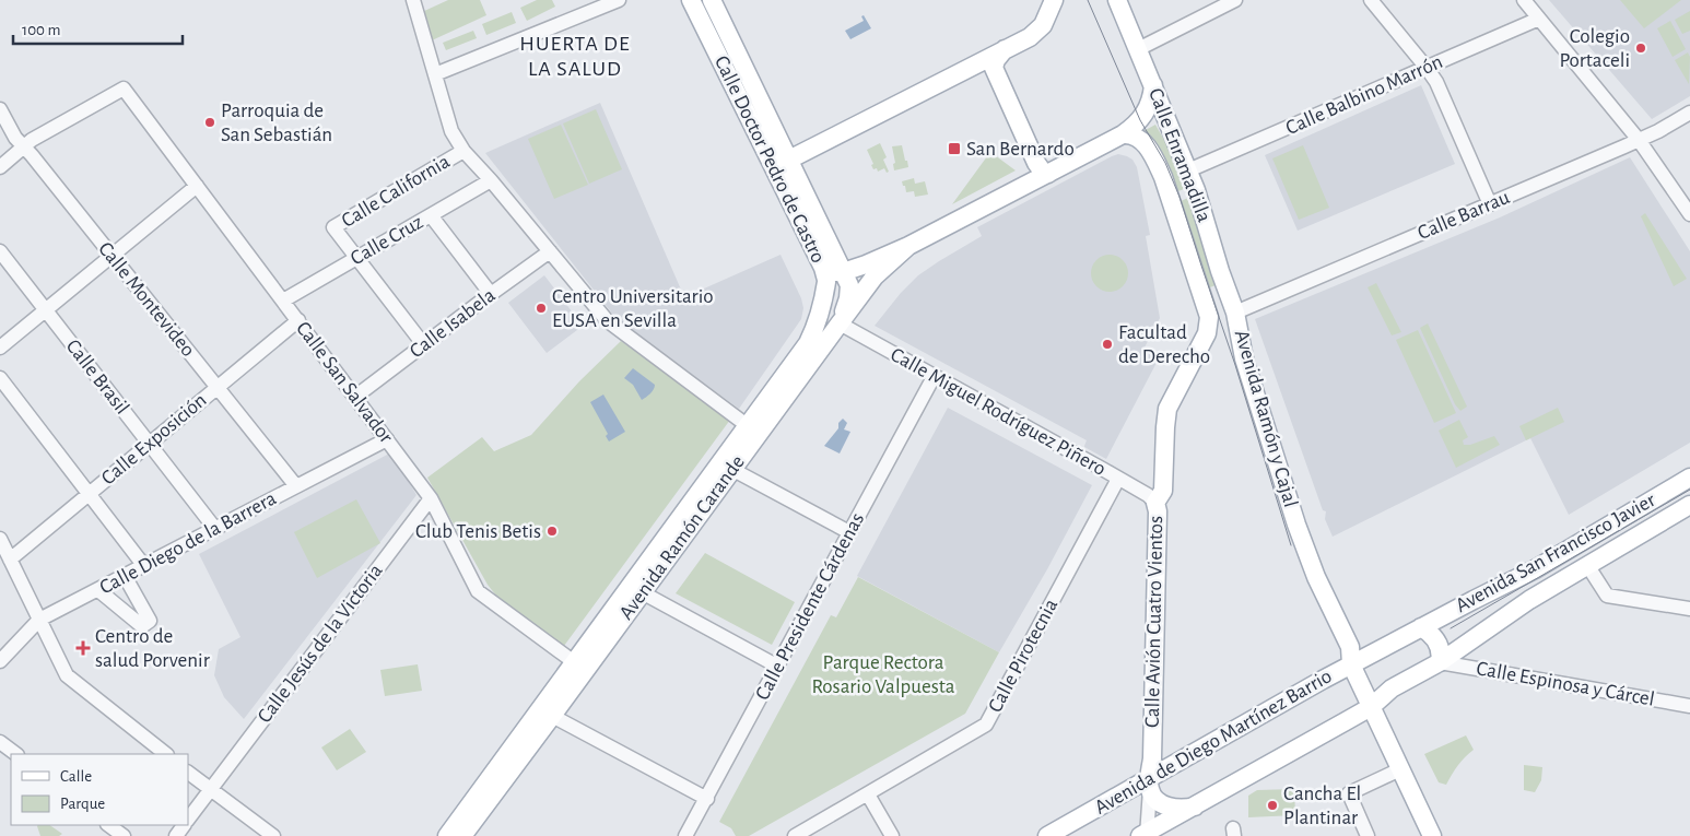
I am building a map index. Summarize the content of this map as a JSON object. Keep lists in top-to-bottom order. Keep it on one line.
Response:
{"streets":{"main road":["Calle Enramadilla","Calle Doctor Pedro de Castro","Avenida Ramón y Cajal","Avenida Ramón Carande","Avenida San Francisco Javier","Calle Avión Cuatro Vientos","Avenida de Diego Martínez Barrio"],"street":["Calle Balbino Marrón","Calle California","Calle Barrau","Calle Cruz","Calle Montevideo","Calle Isabela","Calle Brasil","Calle San Salvador","Calle Miguel Rodríguez Piñero","Calle Exposición","Calle Diego de la Barrera","Calle Presidente Cárdenas","Calle Jesús de la Victoria","Calle Pirotecnia","Calle Espinosa y Cárcel"]},"crossings":[["Calle Balbino Marrón","Calle Enramadilla"],["Calle Enramadilla","Calle Barrau"],["Calle Enramadilla","Avenida Ramón y Cajal"],["Calle Enramadilla","Avenida Ramón Carande"],["Calle Enramadilla","Calle Avión Cuatro Vientos"],["Calle Doctor Pedro de Castro","Calle Miguel Rodríguez Piñero"],["Calle Doctor Pedro de Castro","Avenida Ramón Carande"],["Calle California","Calle Cruz"],["Calle Barrau","Avenida Ramón y Cajal"],["Calle Cruz","Calle San Salvador"],["Calle Montevideo","Calle San Salvador"],["Calle Montevideo","Calle Exposición"],["Calle Montevideo","Calle Diego de la Barrera"],["Calle Isabela","Calle San Salvador"],["Calle Brasil","Calle Exposición"],["Calle Brasil","Calle Diego de la Barrera"],["Calle San Salvador","Calle Exposición"],["Calle San Salvador","Avenida Ramón Carande"],["Calle San Salvador","Calle Diego de la Barrera"],["Calle San Salvador","Calle Jesús de la Victoria"],["Calle Miguel Rodríguez Piñero","Avenida Ramón Carande"],["Calle Miguel Rodríguez Piñero","Calle Presidente Cárdenas"],["Calle Miguel Rodríguez Piñero","Calle Avión Cuatro Vientos"],["Calle Miguel Rodríguez Piñero","Calle Pirotecnia"],["Avenida Ramón y Cajal","Avenida San Francisco Javier"],["Avenida Ramón y Cajal","Avenida de Diego Martínez Barrio"],["Avenida San Francisco Javier","Calle Espinosa y Cárcel"],["Avenida San Francisco Javier","Avenida de Diego Martínez Barrio"],["Calle Avión Cuatro Vientos","Avenida de Diego Martínez Barrio"]],"districts":["HUERTA DE LA SALUD"],"parks":["Parque Rectora Rosario Valpuesta"],"places":{"other":["Colegio Portaceli","Parroquia de San Sebastián","Centro Universitario EUSA en Sevilla","Facultad de Derecho","Club Tenis Betis","Cancha El Plantinar"],"transit":["San Bernardo"],"health":["Centro de salud Porvenir"]},"legend":["Calle","Parque"],"scale_bar":"100 m"}
